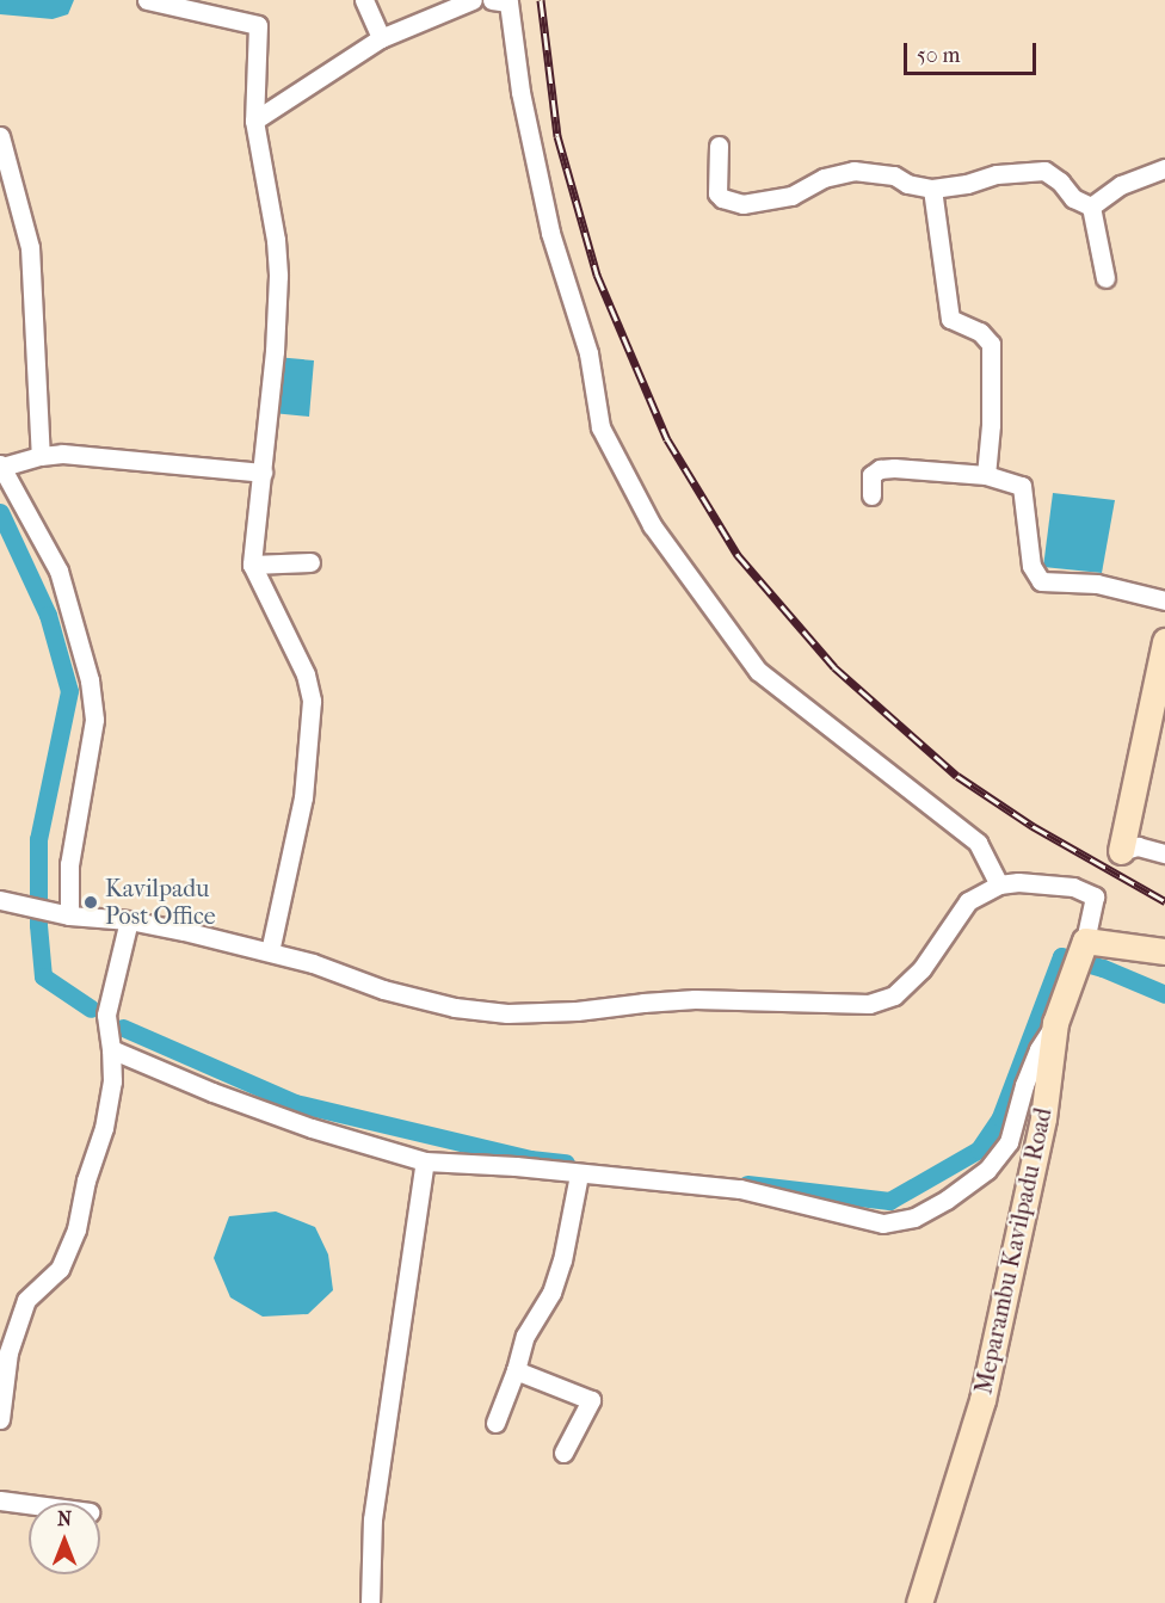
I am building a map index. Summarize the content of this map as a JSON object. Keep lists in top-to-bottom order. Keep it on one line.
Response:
{"streets":{"main road":["Meparambu Kavilpadu Road"]},"places":["Kavilpadu Post Office"],"scale_bar":"50 m","north":"top"}
